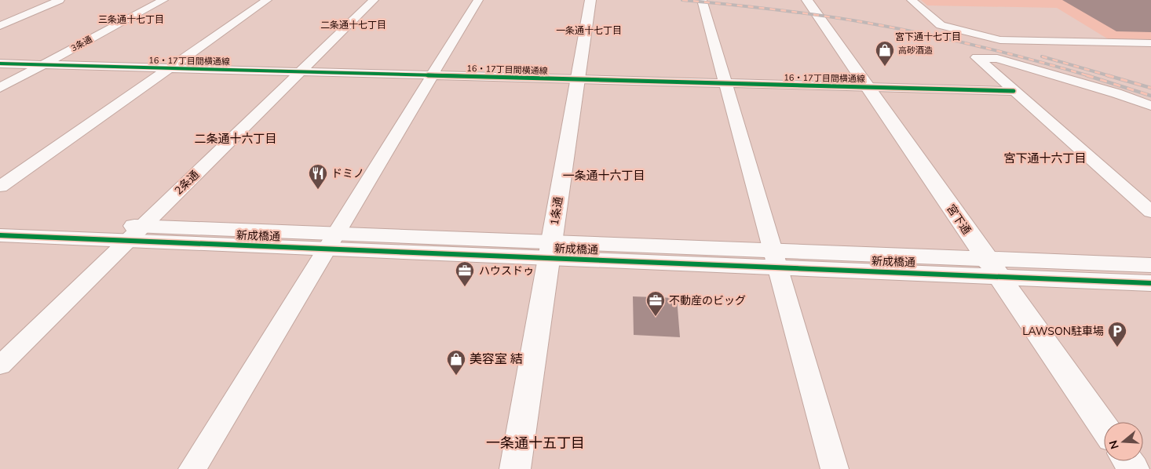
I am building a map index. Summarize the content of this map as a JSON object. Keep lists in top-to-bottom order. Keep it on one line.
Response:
{"streets":{"street":["3条通","16・17丁目間横通線","2条通","1条通","宮下通","新成橋通"]},"crossings":[["3条通","16・17丁目間横通線"],["16・17丁目間横通線","2条通"],["16・17丁目間横通線","1条通"],["16・17丁目間横通線","宮下通"],["2条通","新成橋通"],["1条通","新成橋通"],["宮下通","新成橋通"]],"districts":["三条通十七丁目","二条通十七丁目","一条通十七丁目","宮下通十七丁目","二条通十六丁目","宮下通十六丁目","一条通十六丁目","一条通十五丁目"],"places":{"shop":["高砂酒造","美容室 結"],"restaurant":["ドミノ"],"office":["ハウスドゥ","不動産のビッグ"],"parking":["LAWSON駐車場"]},"north":"left"}
